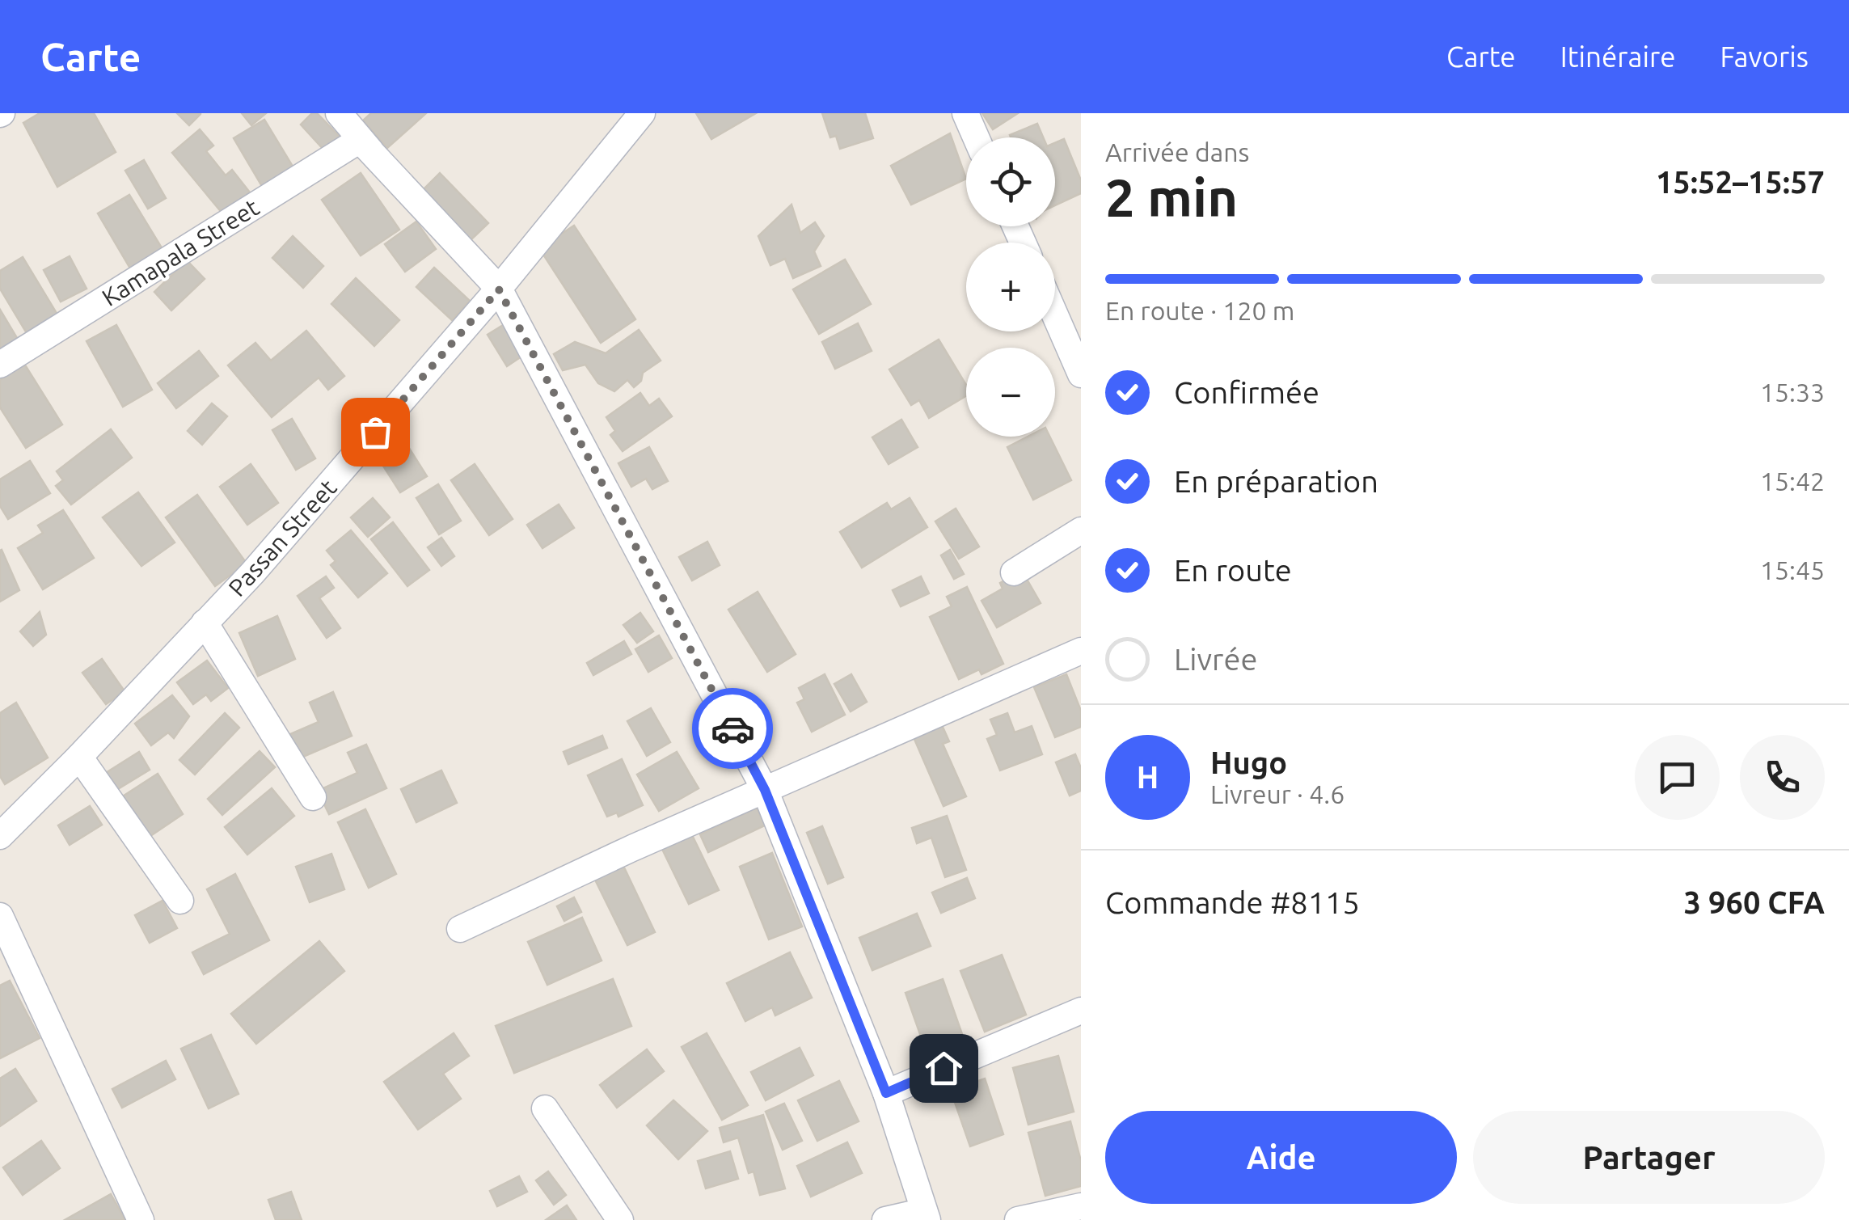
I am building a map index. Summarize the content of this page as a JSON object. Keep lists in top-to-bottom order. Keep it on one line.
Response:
{"streets":{"street":["Kamapala Street","Passan Street"]},"page":{"header":"Carte","nav":["Carte","Itinéraire","Favoris"],"heading":["2 min","Arrivée dans","15:52–15:57"],"panel":["Hugo","Livreur · 4.6","Commande #8115","3 960 CFA"],"map_buttons":["+","−"],"bar":"En route · 120 m","list":[["Confirmée","15:33"],["En préparation","15:42"],["En route","15:45"],"Livrée"],"round":"H","buttons":["Aide","Partager"]}}
